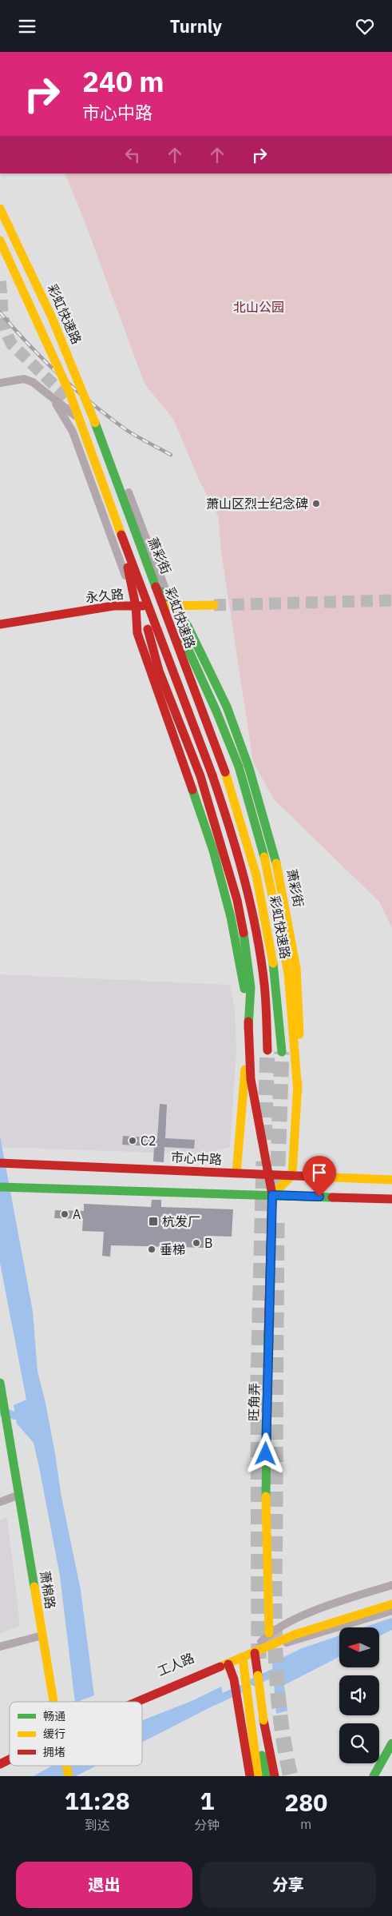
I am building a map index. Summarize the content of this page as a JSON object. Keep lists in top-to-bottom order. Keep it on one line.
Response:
{"streets":{"main road":["彩虹快速路","萧彩街","永久路","市心中路","旺角弄","萧棉路","工人路"]},"crossings":[["萧彩街","永久路"],["萧彩街","市心中路"]],"parks":["北山公园"],"places":{"other":["萧山区烈士纪念碑","C2","A","B","垂梯"],"transit":["杭发厂"]},"legend":["畅通","缓行","拥堵"],"north":"left","page":{"header":"Turnly","turn":["240 m","市心中路"],"eta":["11:28","到达","1","分钟","280","m"],"buttons":["退出","分享"]}}
